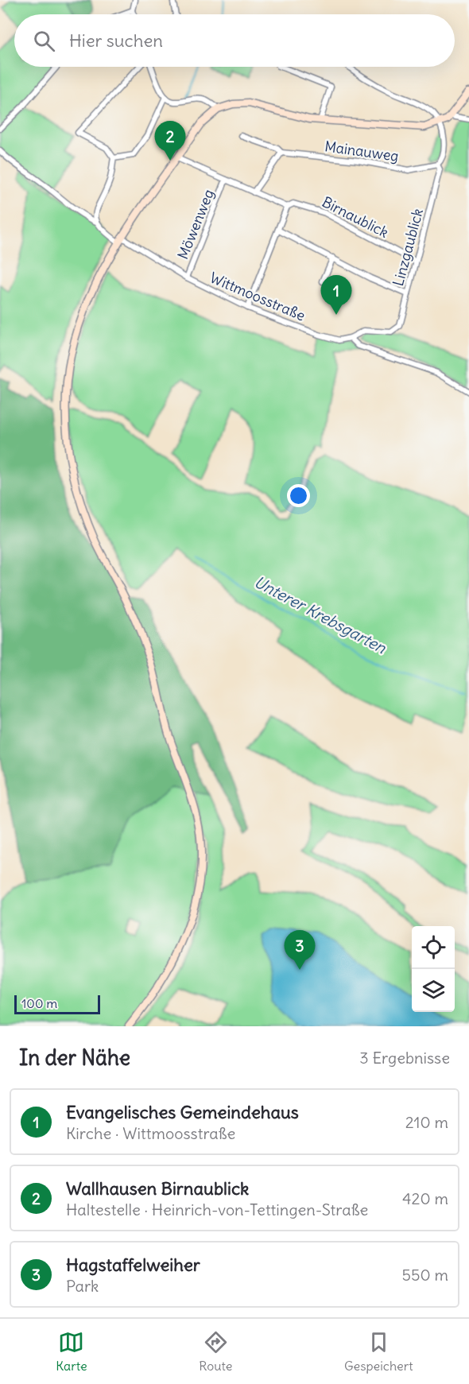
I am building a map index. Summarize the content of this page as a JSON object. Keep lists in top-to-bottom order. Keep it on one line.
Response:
{"streets":{"street":["Mainauweg","Birnaublick","Möwenweg","Linzgaublick","Wittmoosstraße"]},"crossings":[["Mainauweg","Linzgaublick"],["Birnaublick","Möwenweg"],["Birnaublick","Linzgaublick"],["Möwenweg","Wittmoosstraße"],["Linzgaublick","Wittmoosstraße"]],"water":["Unterer Krebsgarten"],"scale_bar":"100 m","page":{"search":"Hier suchen","pins":["2","1","3"],"scale":"100 m","heading":["In der Nähe","3 Ergebnisse"],"list":[{"mark":"1","name":"Evangelisches Gemeindehaus","note":"Kirche · Wittmoosstraße","value":"210 m"},{"mark":"2","name":"Wallhausen Birnaublick","note":"Haltestelle · Heinrich-von-Tettingen-Straße","value":"420 m"},{"mark":"3","name":"Hagstaffelweiher","note":"Park","value":"550 m"}],"nav":["Karte","Route","Gespeichert"]}}
